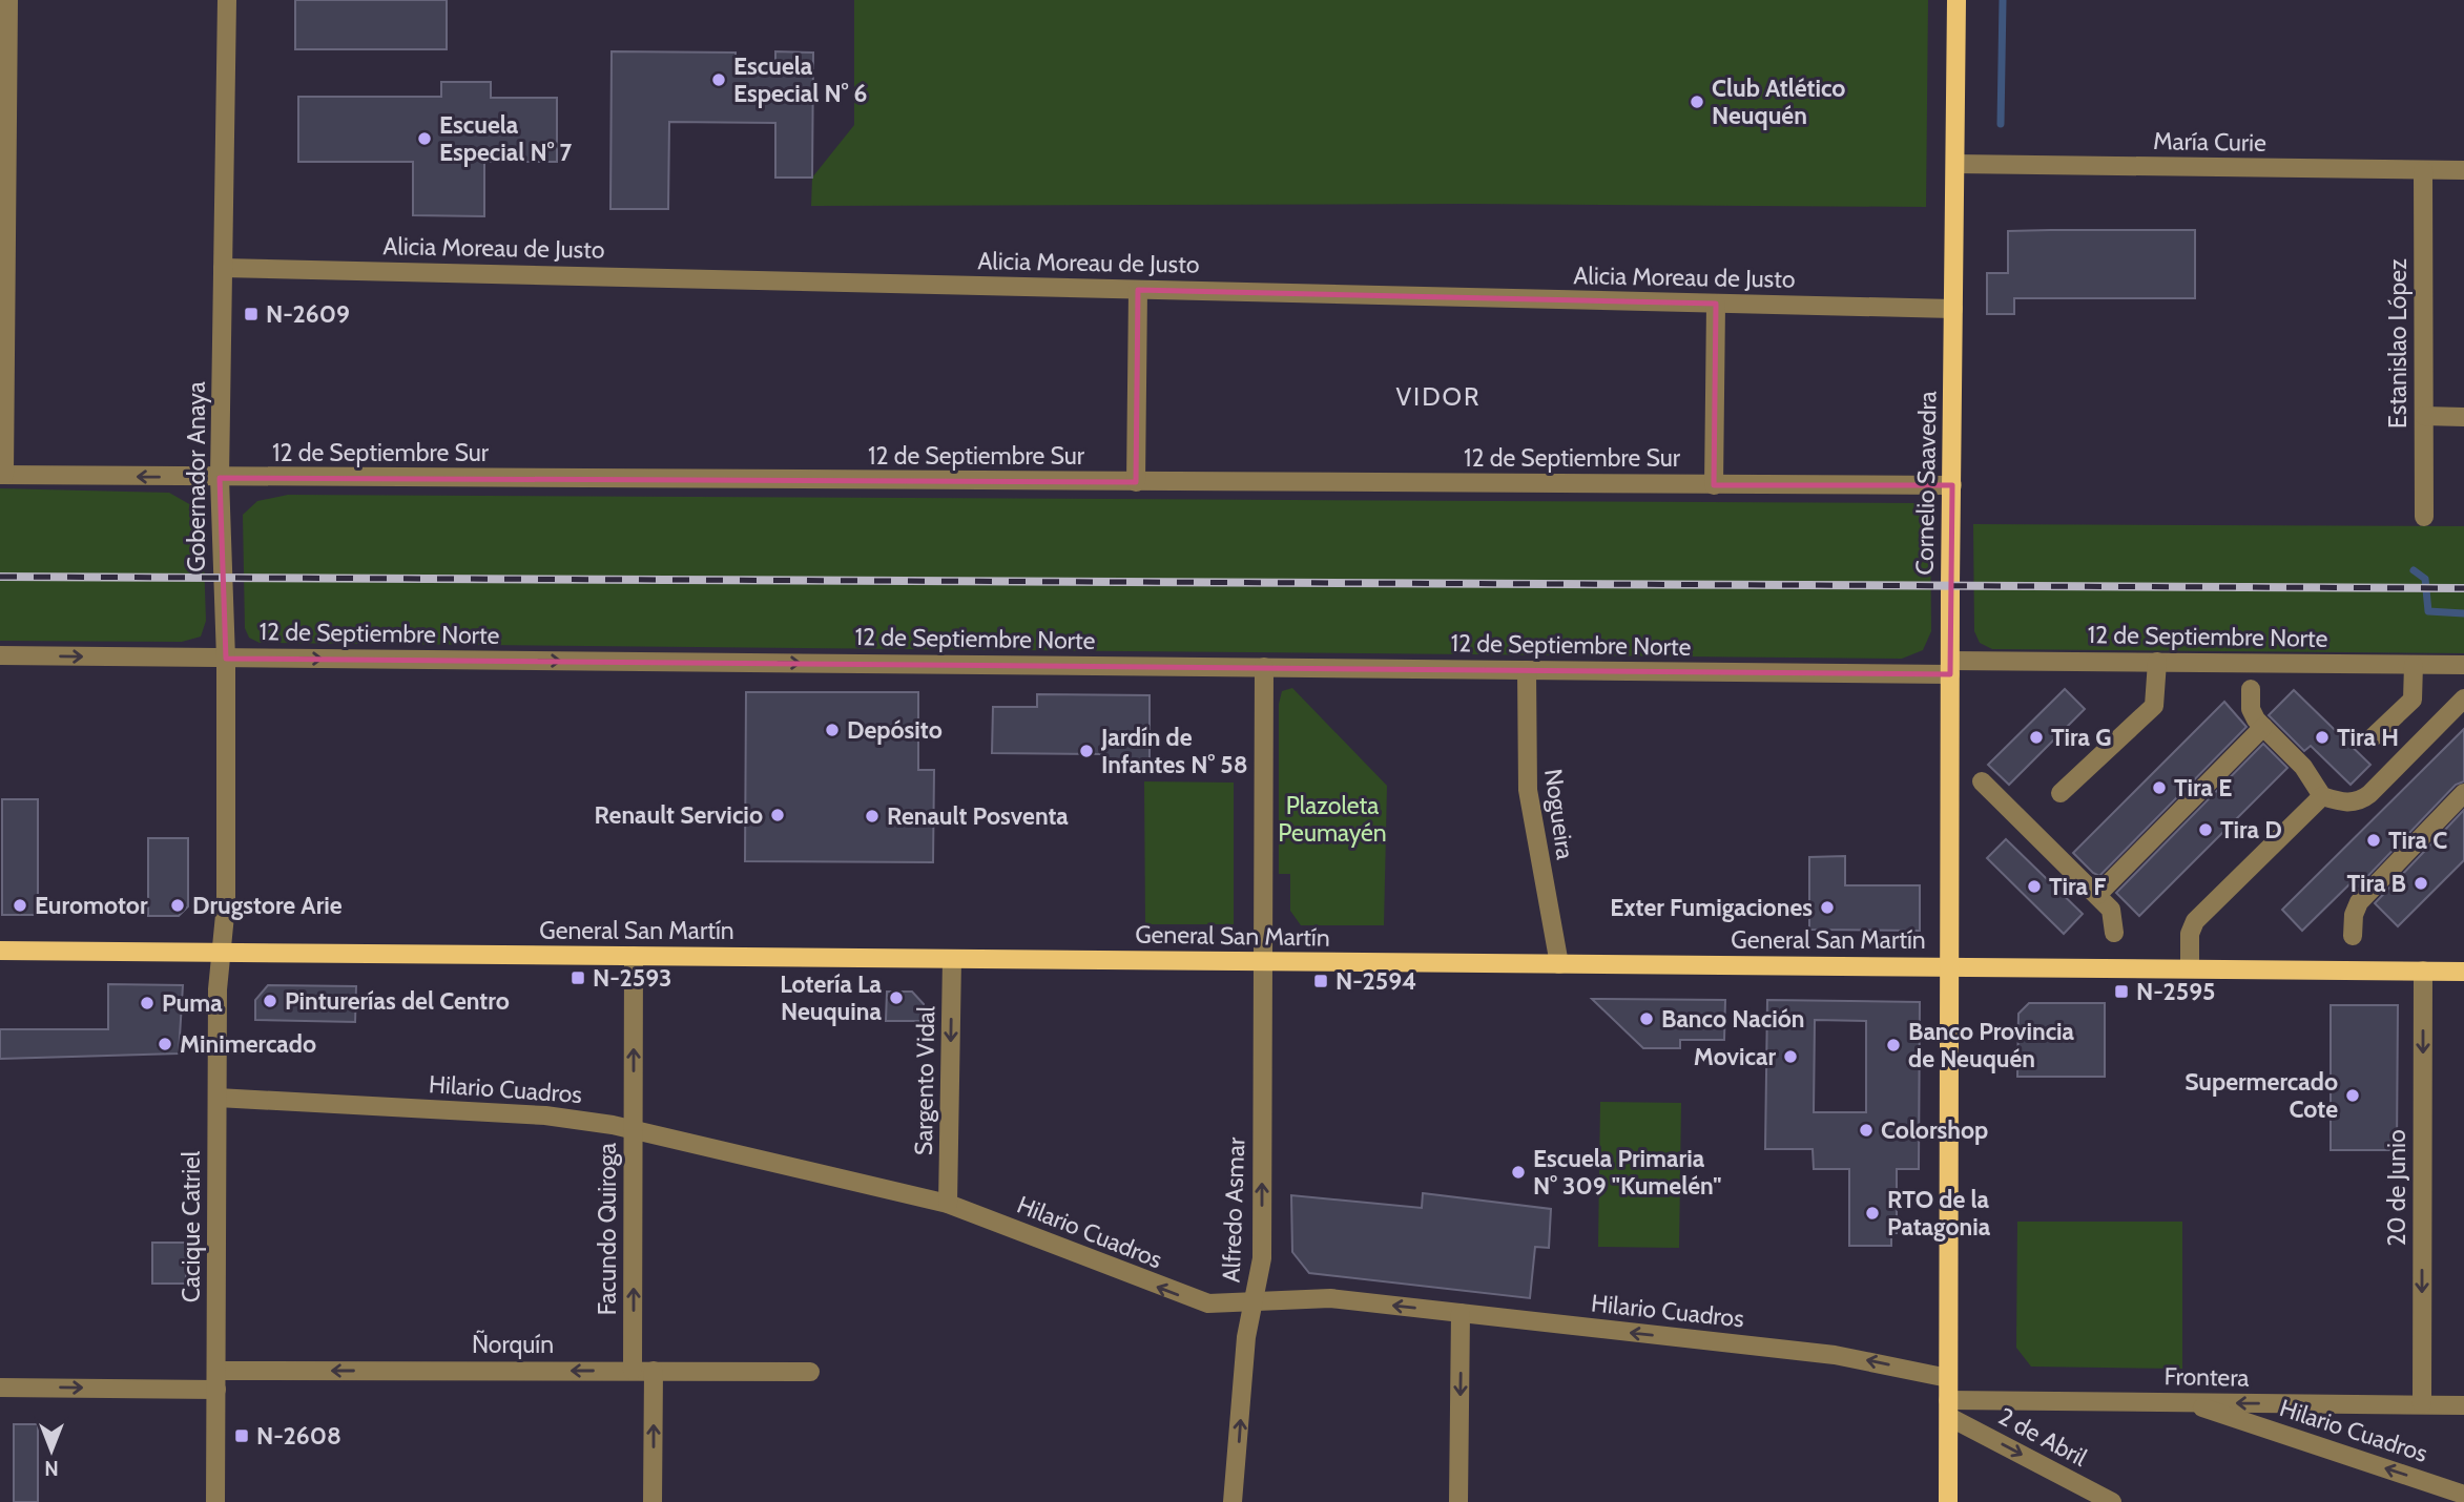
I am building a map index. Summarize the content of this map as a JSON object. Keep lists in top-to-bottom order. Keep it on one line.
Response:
{"streets":{"main road":["Cornelio Saavedra","General San Martín"],"street":["María Curie","Alicia Moreau de Justo","Estanislao López","12 de Septiembre Sur","Gobernador Anaya","12 de Septiembre Norte","Nogueira","Sargento Vidal","Hilario Cuadros","20 de Junio","Alfredo Asmar","Cacique Catriel","Facundo Quiroga","Ñorquín","Frontera","2 de Abril"]},"crossings":[["María Curie","Estanislao López"],["María Curie","Cornelio Saavedra"],["Alicia Moreau de Justo","Gobernador Anaya"],["Alicia Moreau de Justo","Cornelio Saavedra"],["12 de Septiembre Sur","Gobernador Anaya"],["12 de Septiembre Sur","Cornelio Saavedra"],["Gobernador Anaya","12 de Septiembre Norte"],["Gobernador Anaya","General San Martín"],["Gobernador Anaya","Cacique Catriel"],["Cornelio Saavedra","12 de Septiembre Norte"],["Cornelio Saavedra","General San Martín"],["Cornelio Saavedra","Hilario Cuadros"],["Cornelio Saavedra","Frontera"],["Cornelio Saavedra","2 de Abril"],["12 de Septiembre Norte","Nogueira"],["12 de Septiembre Norte","Alfredo Asmar"],["Nogueira","General San Martín"],["General San Martín","Sargento Vidal"],["General San Martín","20 de Junio"],["General San Martín","Alfredo Asmar"],["General San Martín","Cacique Catriel"],["General San Martín","Facundo Quiroga"],["Sargento Vidal","Hilario Cuadros"],["Hilario Cuadros","Alfredo Asmar"],["Hilario Cuadros","Cacique Catriel"],["Hilario Cuadros","Facundo Quiroga"],["Hilario Cuadros","Frontera"],["20 de Junio","Frontera"],["Cacique Catriel","Ñorquín"],["Facundo Quiroga","Ñorquín"],["Frontera","2 de Abril"]],"one_way":["12 de Septiembre Norte","Sargento Vidal","Hilario Cuadros","20 de Junio","Alfredo Asmar","Facundo Quiroga","Frontera","2 de Abril"],"districts":["VIDOR"],"parks":["Plazoleta Peumayén"],"places":{"other":["Escuela Especial N° 6","Club Atlético Neuquén","Escuela Especial N° 7","Depósito","Tira G","Tira H","Jardín de Infantes N° 58","Tira E","Renault Servicio","Renault Posventa","Tira D","Tira C","Tira B","Tira F","Euromotor","Drugstore Arie","Exter Fumigaciones","Lotería La Neuquina","Pinturerías del Centro","Puma","Banco Nación","Minimercado","Banco Provincia de Neuquén","Movicar","Supermercado Cote","Colorshop","Escuela Primaria N° 309 \"Kumelén\"","RTO de la Patagonia"],"transit":["N-2609","N-2593","N-2594","N-2595","N-2608"]},"north":"bottom"}
